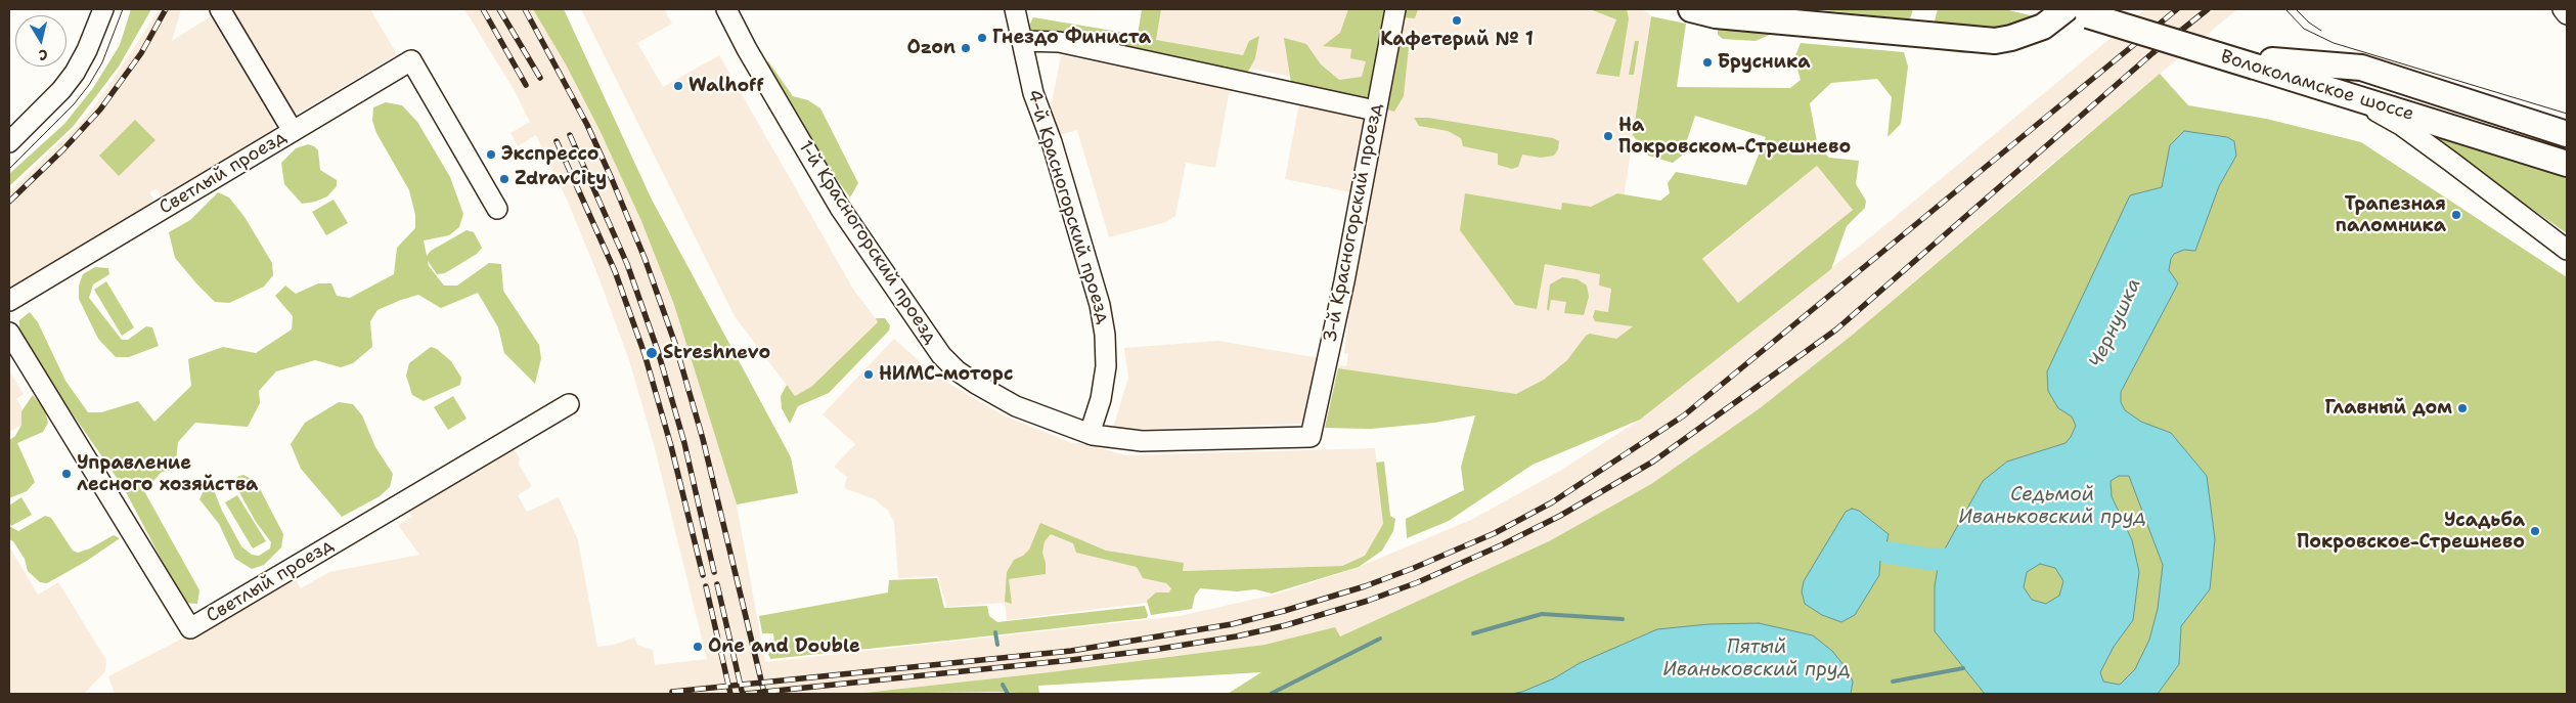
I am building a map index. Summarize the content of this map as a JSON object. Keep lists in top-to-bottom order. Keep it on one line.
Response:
{"streets":{"main road":["Волоколамское шоссе"],"street":["Светлый проезд","4-й Красногорский проезд","3-й Красногорский проезд","1-й Красногорский проезд"]},"crossings":[["4-й Красногорский проезд","1-й Красногорский проезд"],["3-й Красногорский проезд","1-й Красногорский проезд"]],"water":["Чернушка","Седьмой Иваньковский пруд","Пятый Иваньковский пруд"],"places":["Кафетерий № 1","Гнездо Финиста","Ozon","Брусника","Walhoff","На Покровском-Стрешнево","Экспрессо","ZdravCity","Трапезная паломника","Streshnevo","НИМС-моторс","Главный дом","Управление лесного хозяйства","Усадьба Покровское-Стрешнево","One and Double"],"north":"bottom"}
